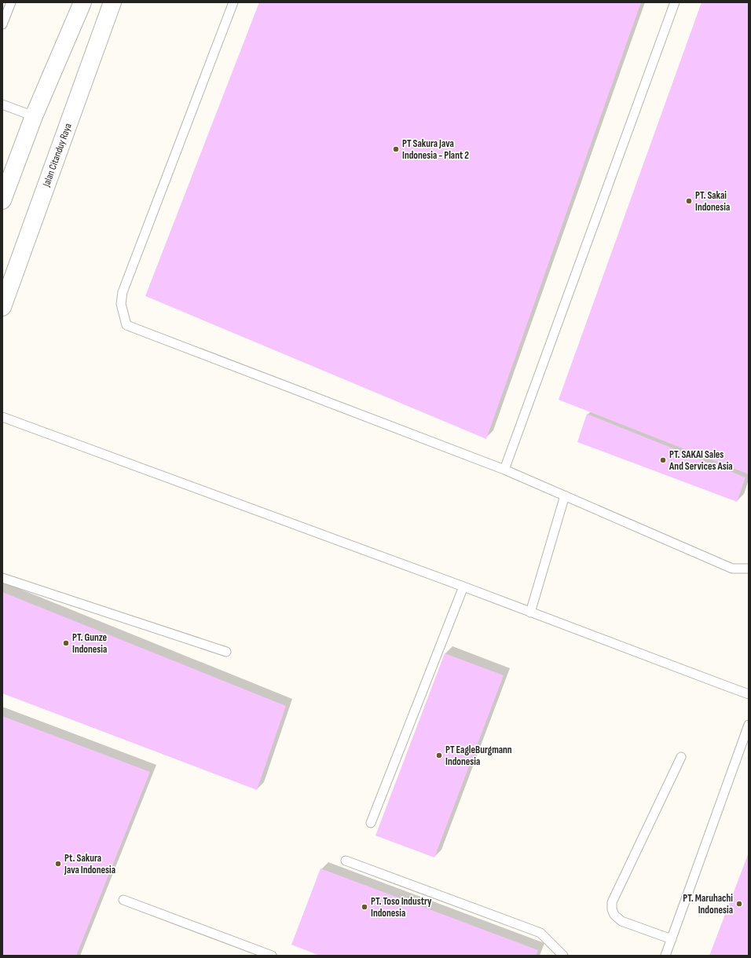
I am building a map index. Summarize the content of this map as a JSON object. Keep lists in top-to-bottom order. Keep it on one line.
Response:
{"streets":{"street":["Jalan Citanduy Raya"]},"places":["PT Sakura Java Indonesia - Plant 2","PT. Sakai Indonesia","PT. SAKAI Sales And Services Asia","PT. Gunze Indonesia","PT EagleBurgmann Indonesia","Pt. Sakura Java Indonesia","PT. Maruhachi Indonesia","PT. Toso Industry Indonesia"]}
